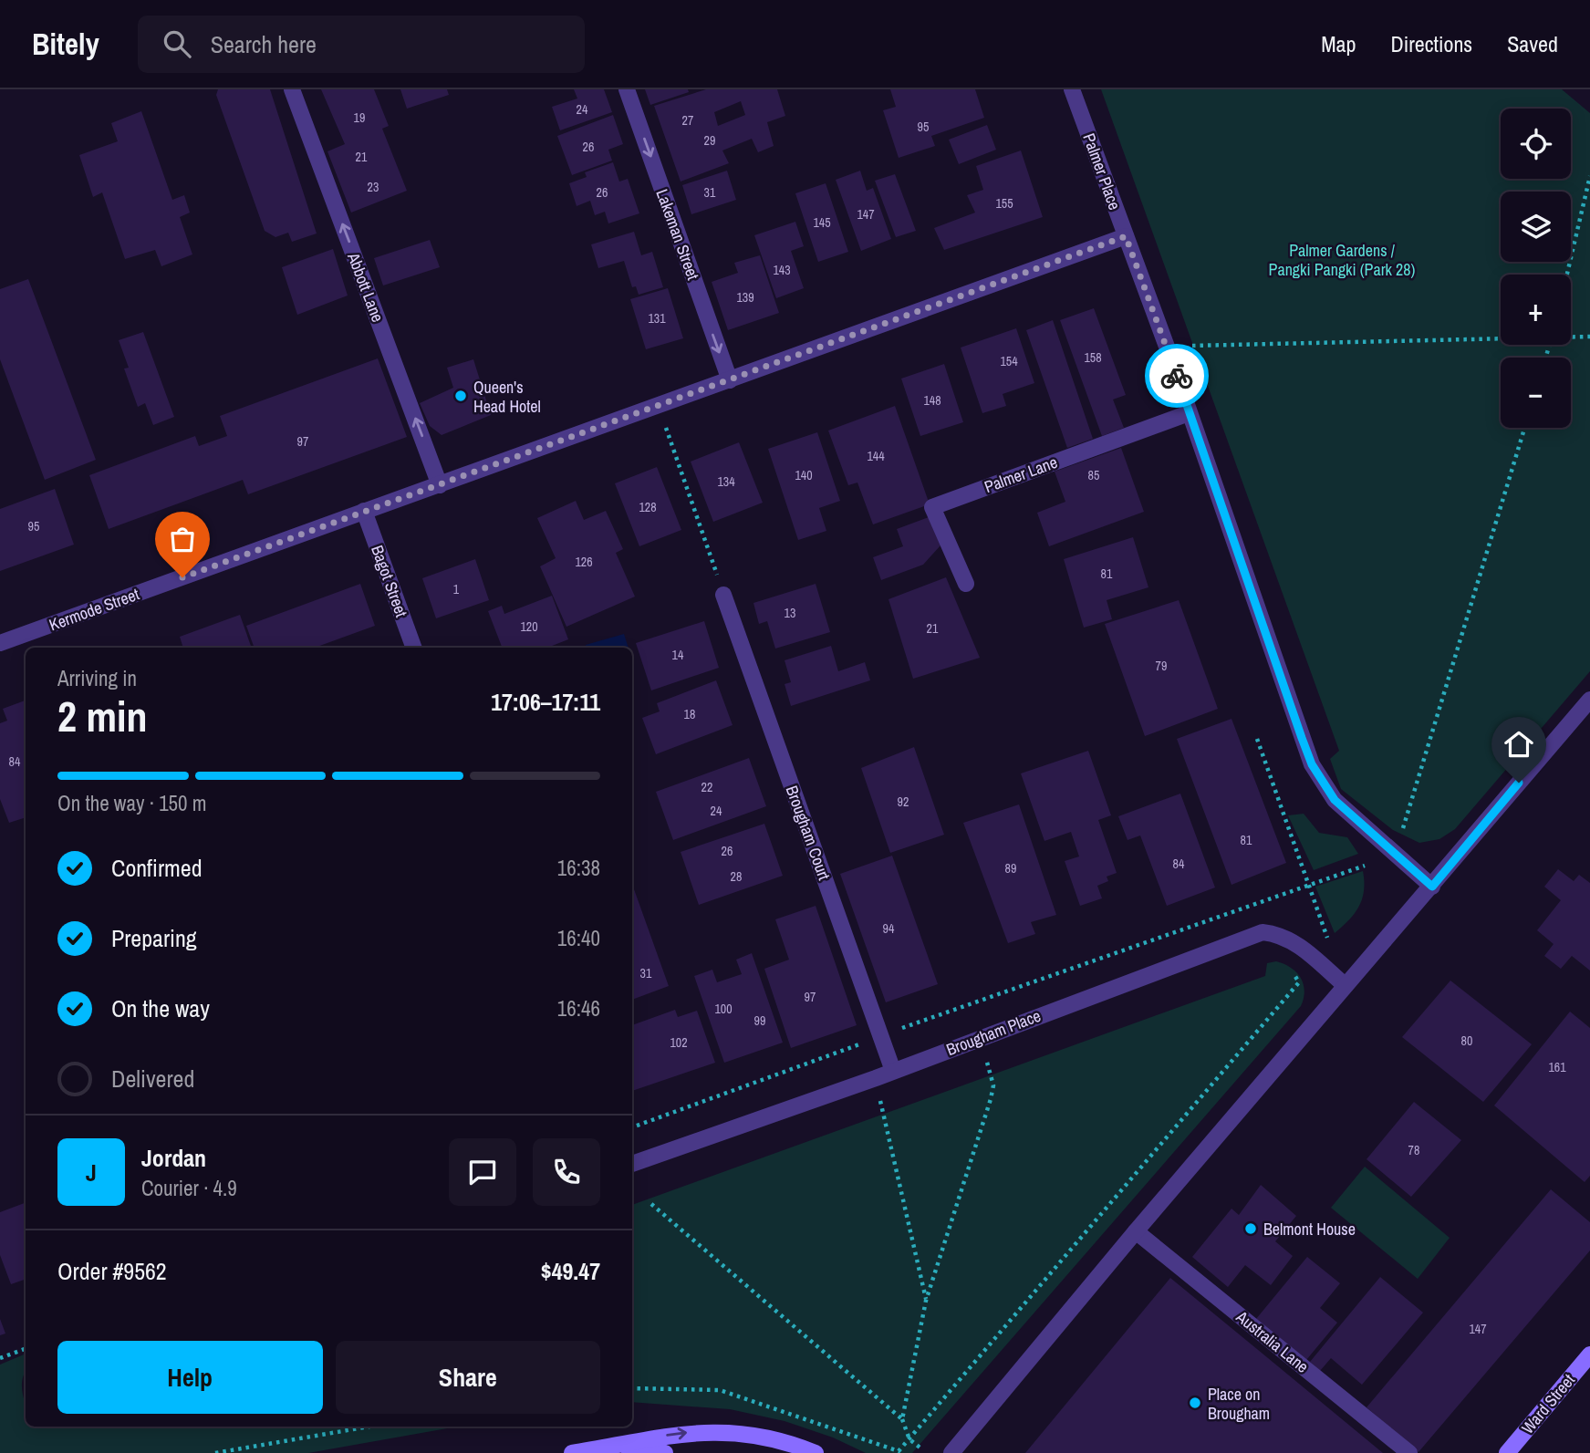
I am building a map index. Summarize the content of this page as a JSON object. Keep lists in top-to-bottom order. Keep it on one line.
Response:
{"streets":{"main road":["Ward Street"],"street":["Palmer Place","Lakeman Street","Abbott Lane","Palmer Lane","Bagot Street","Kermode Street","Brougham Court","Brougham Place","Australia Lane"]},"crossings":[["Palmer Place","Palmer Lane"],["Palmer Place","Kermode Street"],["Lakeman Street","Kermode Street"],["Abbott Lane","Kermode Street"],["Bagot Street","Kermode Street"],["Brougham Court","Brougham Place"]],"one_way":["Lakeman Street","Abbott Lane"],"parks":["Palmer Gardens / Pangki Pangki (Park 28)"],"places":["Queen's Head Hotel","Belmont House","Place on Brougham"],"house_numbers":["24","19","27","95","29","26","21","23","26","31","155","147","145","143","139","131","158","154","148","97","144","140","85","134","128","95","126","81","1","13","120","21","14","79","18","84","22","92","24","81","26","84","89","28","94","31","97","100","99","80","102","161","78","147"],"page":{"header":"Bitely","search":"Search here","nav":["Map","Directions","Saved"],"map_buttons":["+","−"],"heading":["2 min","Arriving in","17:06–17:11"],"panel":["Jordan","Courier · 4.9","Order #9562","$49.47"],"bar":"On the way · 150 m","list":[["Confirmed","16:38"],["Preparing","16:40"],["On the way","16:46"],"Delivered"],"round":"J","buttons":["Help","Share"]}}
